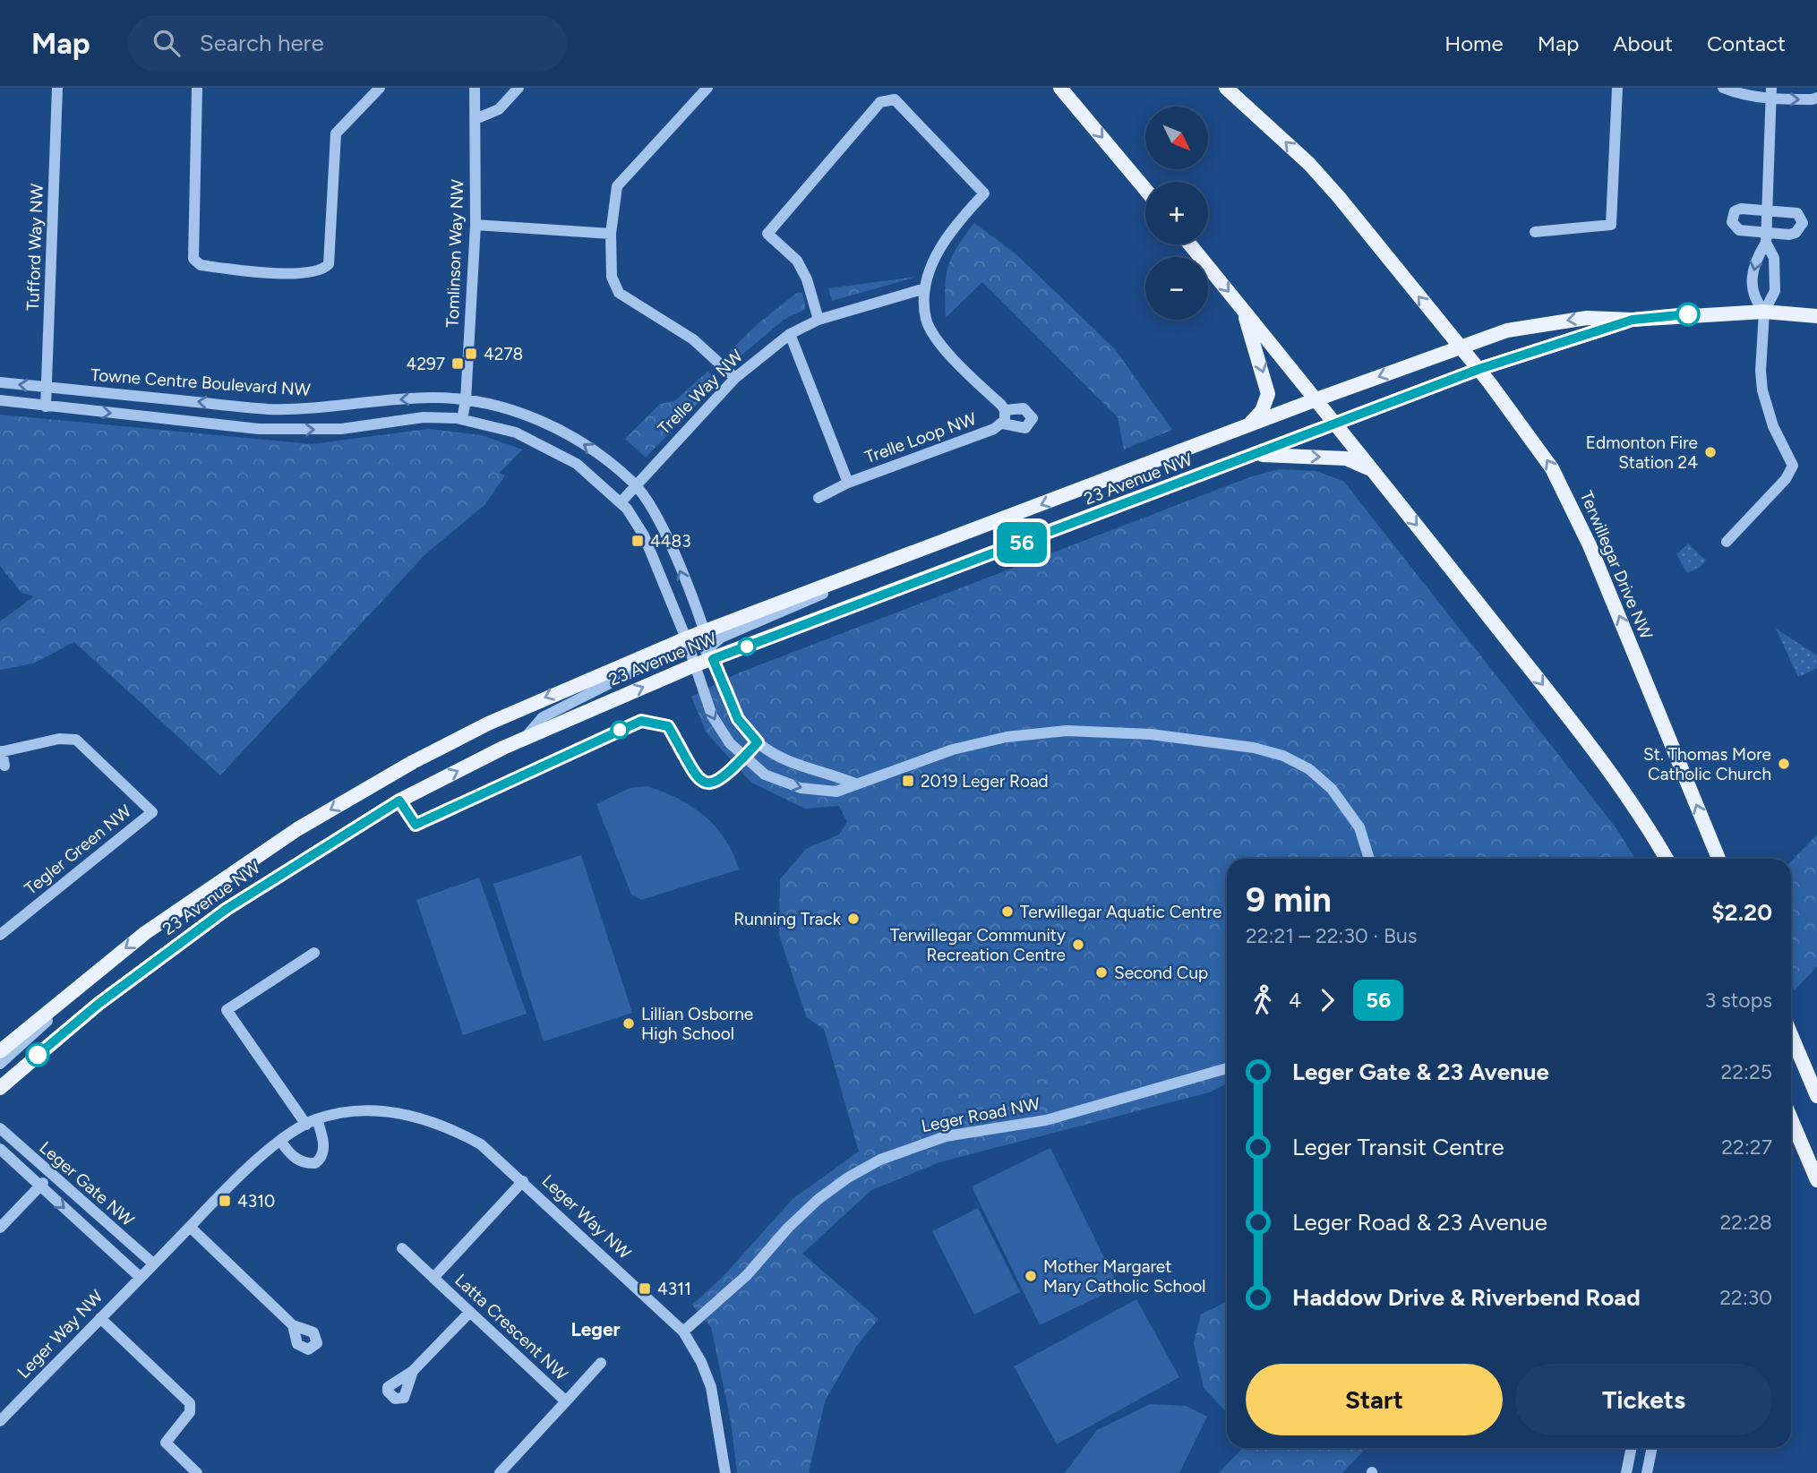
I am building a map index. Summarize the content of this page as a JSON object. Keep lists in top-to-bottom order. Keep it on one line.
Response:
{"streets":{"main road":["23 Avenue NW","Terwillegar Drive NW"],"street":["Tufford Way NW","Tomlinson Way NW","Towne Centre Boulevard NW","Trelle Way NW","Trelle Loop NW","Tegler Green NW","Leger Road NW","Leger Gate NW","Leger Way NW","Latta Crescent NW"]},"crossings":[["Tufford Way NW","Towne Centre Boulevard NW"],["Tomlinson Way NW","Towne Centre Boulevard NW"],["Towne Centre Boulevard NW","Trelle Way NW"],["Towne Centre Boulevard NW","23 Avenue NW"],["Trelle Way NW","Trelle Loop NW"],["23 Avenue NW","Terwillegar Drive NW"],["Leger Road NW","Leger Way NW"],["Leger Gate NW","Leger Way NW"],["Leger Way NW","Latta Crescent NW"]],"districts":["Leger"],"places":{"transit":["4278","4297","4483","2019 Leger Road","4310","4311"],"other":["Edmonton Fire Station 24","St. Thomas More Catholic Church","Terwillegar Aquatic Centre","Running Track","Terwillegar Community Recreation Centre","Second Cup","Lillian Osborne High School","Mother Margaret Mary Catholic School"]},"lines":["bus line 56"],"north":"bottom right","page":{"header":"Map","search":"Search here","nav":["Home","Map","About","Contact"],"on_map":"56","map_buttons":["+","−"],"heading":["9 min","22:21 – 22:30 · Bus","$2.20"],"legs":["4","56","3 stops"],"list":[{"name":"Leger Gate & 23 Avenue","value":"22:25"},{"name":"Leger Transit Centre","value":"22:27"},{"name":"Leger Road & 23 Avenue","value":"22:28"},{"name":"Haddow Drive & Riverbend Road","value":"22:30"}],"buttons":["Start","Tickets"]}}
